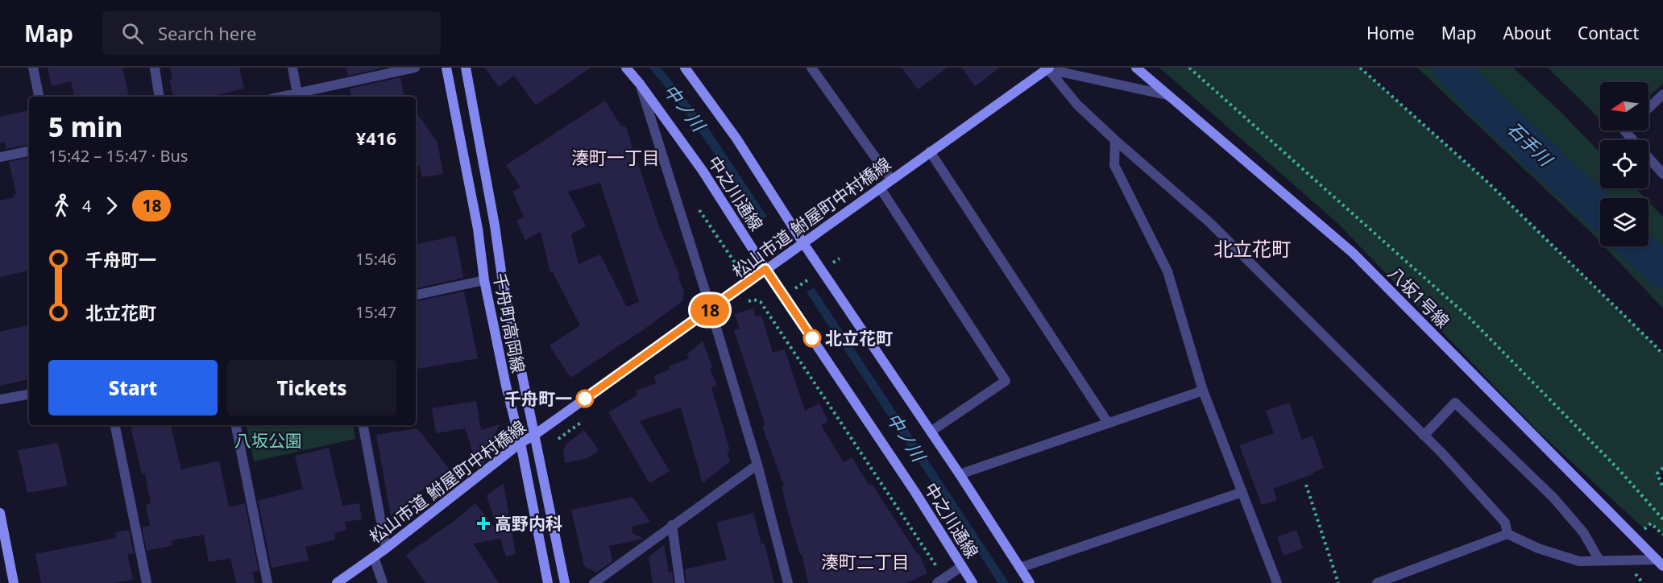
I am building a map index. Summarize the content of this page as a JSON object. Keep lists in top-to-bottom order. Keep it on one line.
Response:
{"streets":{"street":["中之川通線","松山市道 鮒屋町中村橋線","八坂1号線","千舟町高岡線"]},"crossings":[["中之川通線","松山市道 鮒屋町中村橋線"],["松山市道 鮒屋町中村橋線","千舟町高岡線"]],"districts":["湊町一丁目","北立花町","湊町二丁目"],"water":["中ノ川","石手川"],"parks":["八坂公園"],"places":{"other":["北立花町","千舟町一"],"health":["高野内科"]},"lines":["bus line 18"],"north":"left","page":{"header":"Map","search":"Search here","nav":["Home","Map","About","Contact"],"on_map":"18","heading":["5 min","15:42 – 15:47 · Bus","¥416"],"legs":["4","18"],"list":[{"name":"千舟町一","value":"15:46"},{"name":"北立花町","value":"15:47"}],"buttons":["Start","Tickets"]}}
